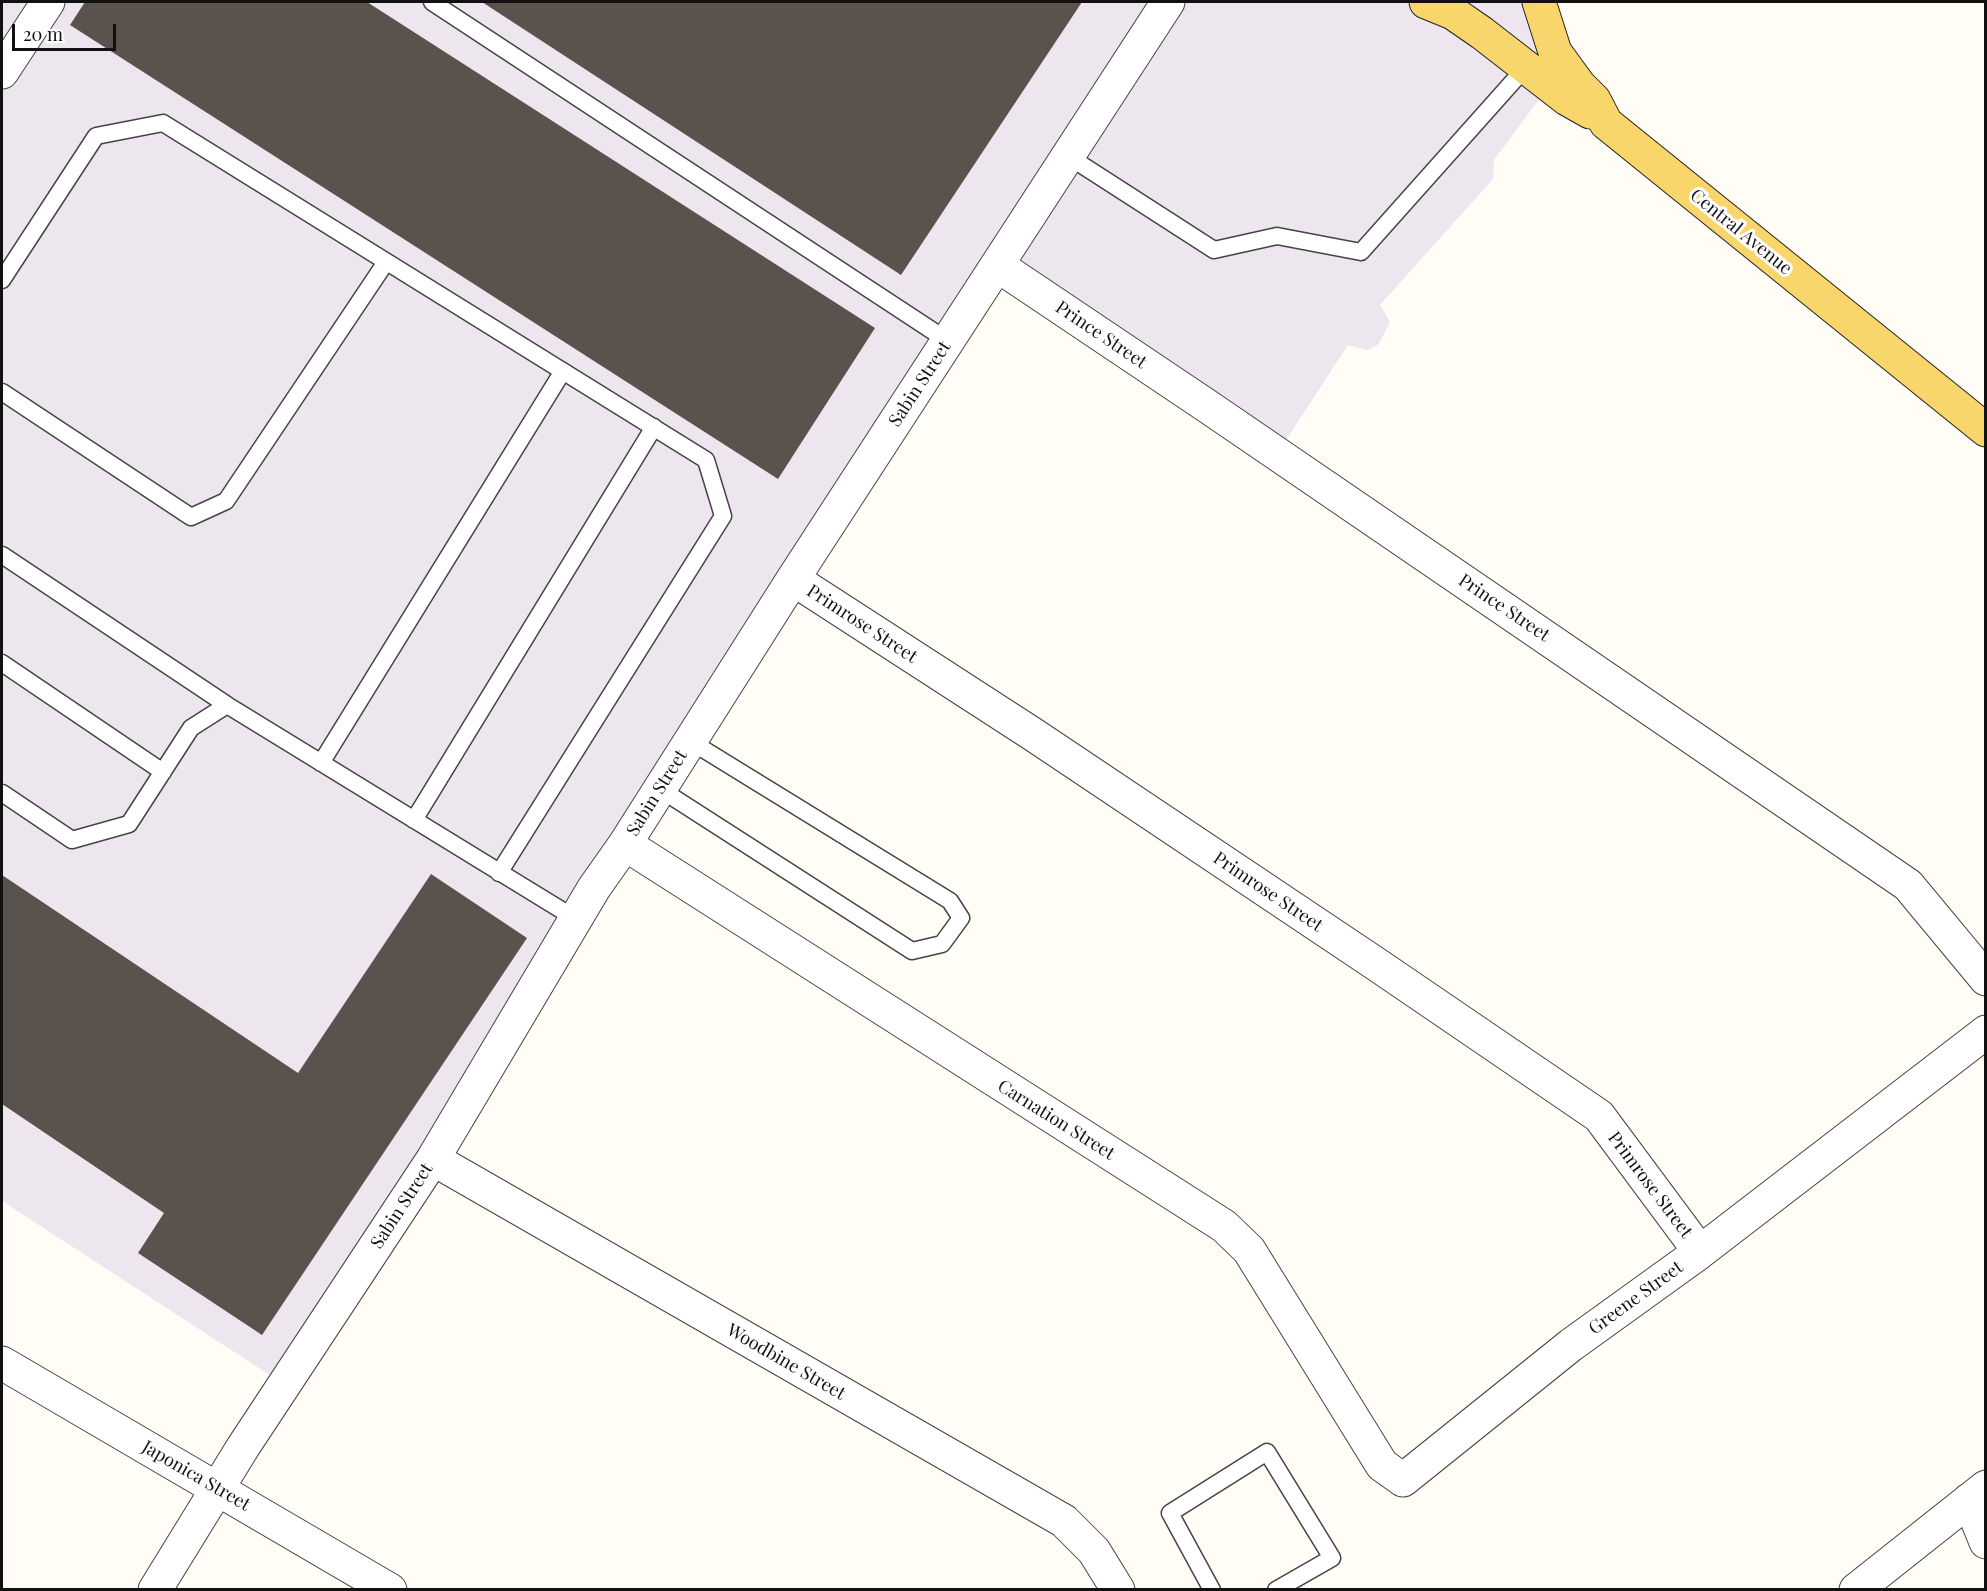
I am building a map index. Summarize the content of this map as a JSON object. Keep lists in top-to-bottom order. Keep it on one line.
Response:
{"streets":{"main road":["Central Avenue"],"street":["Prince Street","Sabin Street","Primrose Street","Carnation Street","Greene Street","Woodbine Street","Japonica Street"]},"crossings":[["Prince Street","Sabin Street"],["Sabin Street","Primrose Street"],["Sabin Street","Carnation Street"],["Sabin Street","Woodbine Street"],["Sabin Street","Japonica Street"],["Primrose Street","Greene Street"],["Carnation Street","Greene Street"]],"scale_bar":"20 m"}
